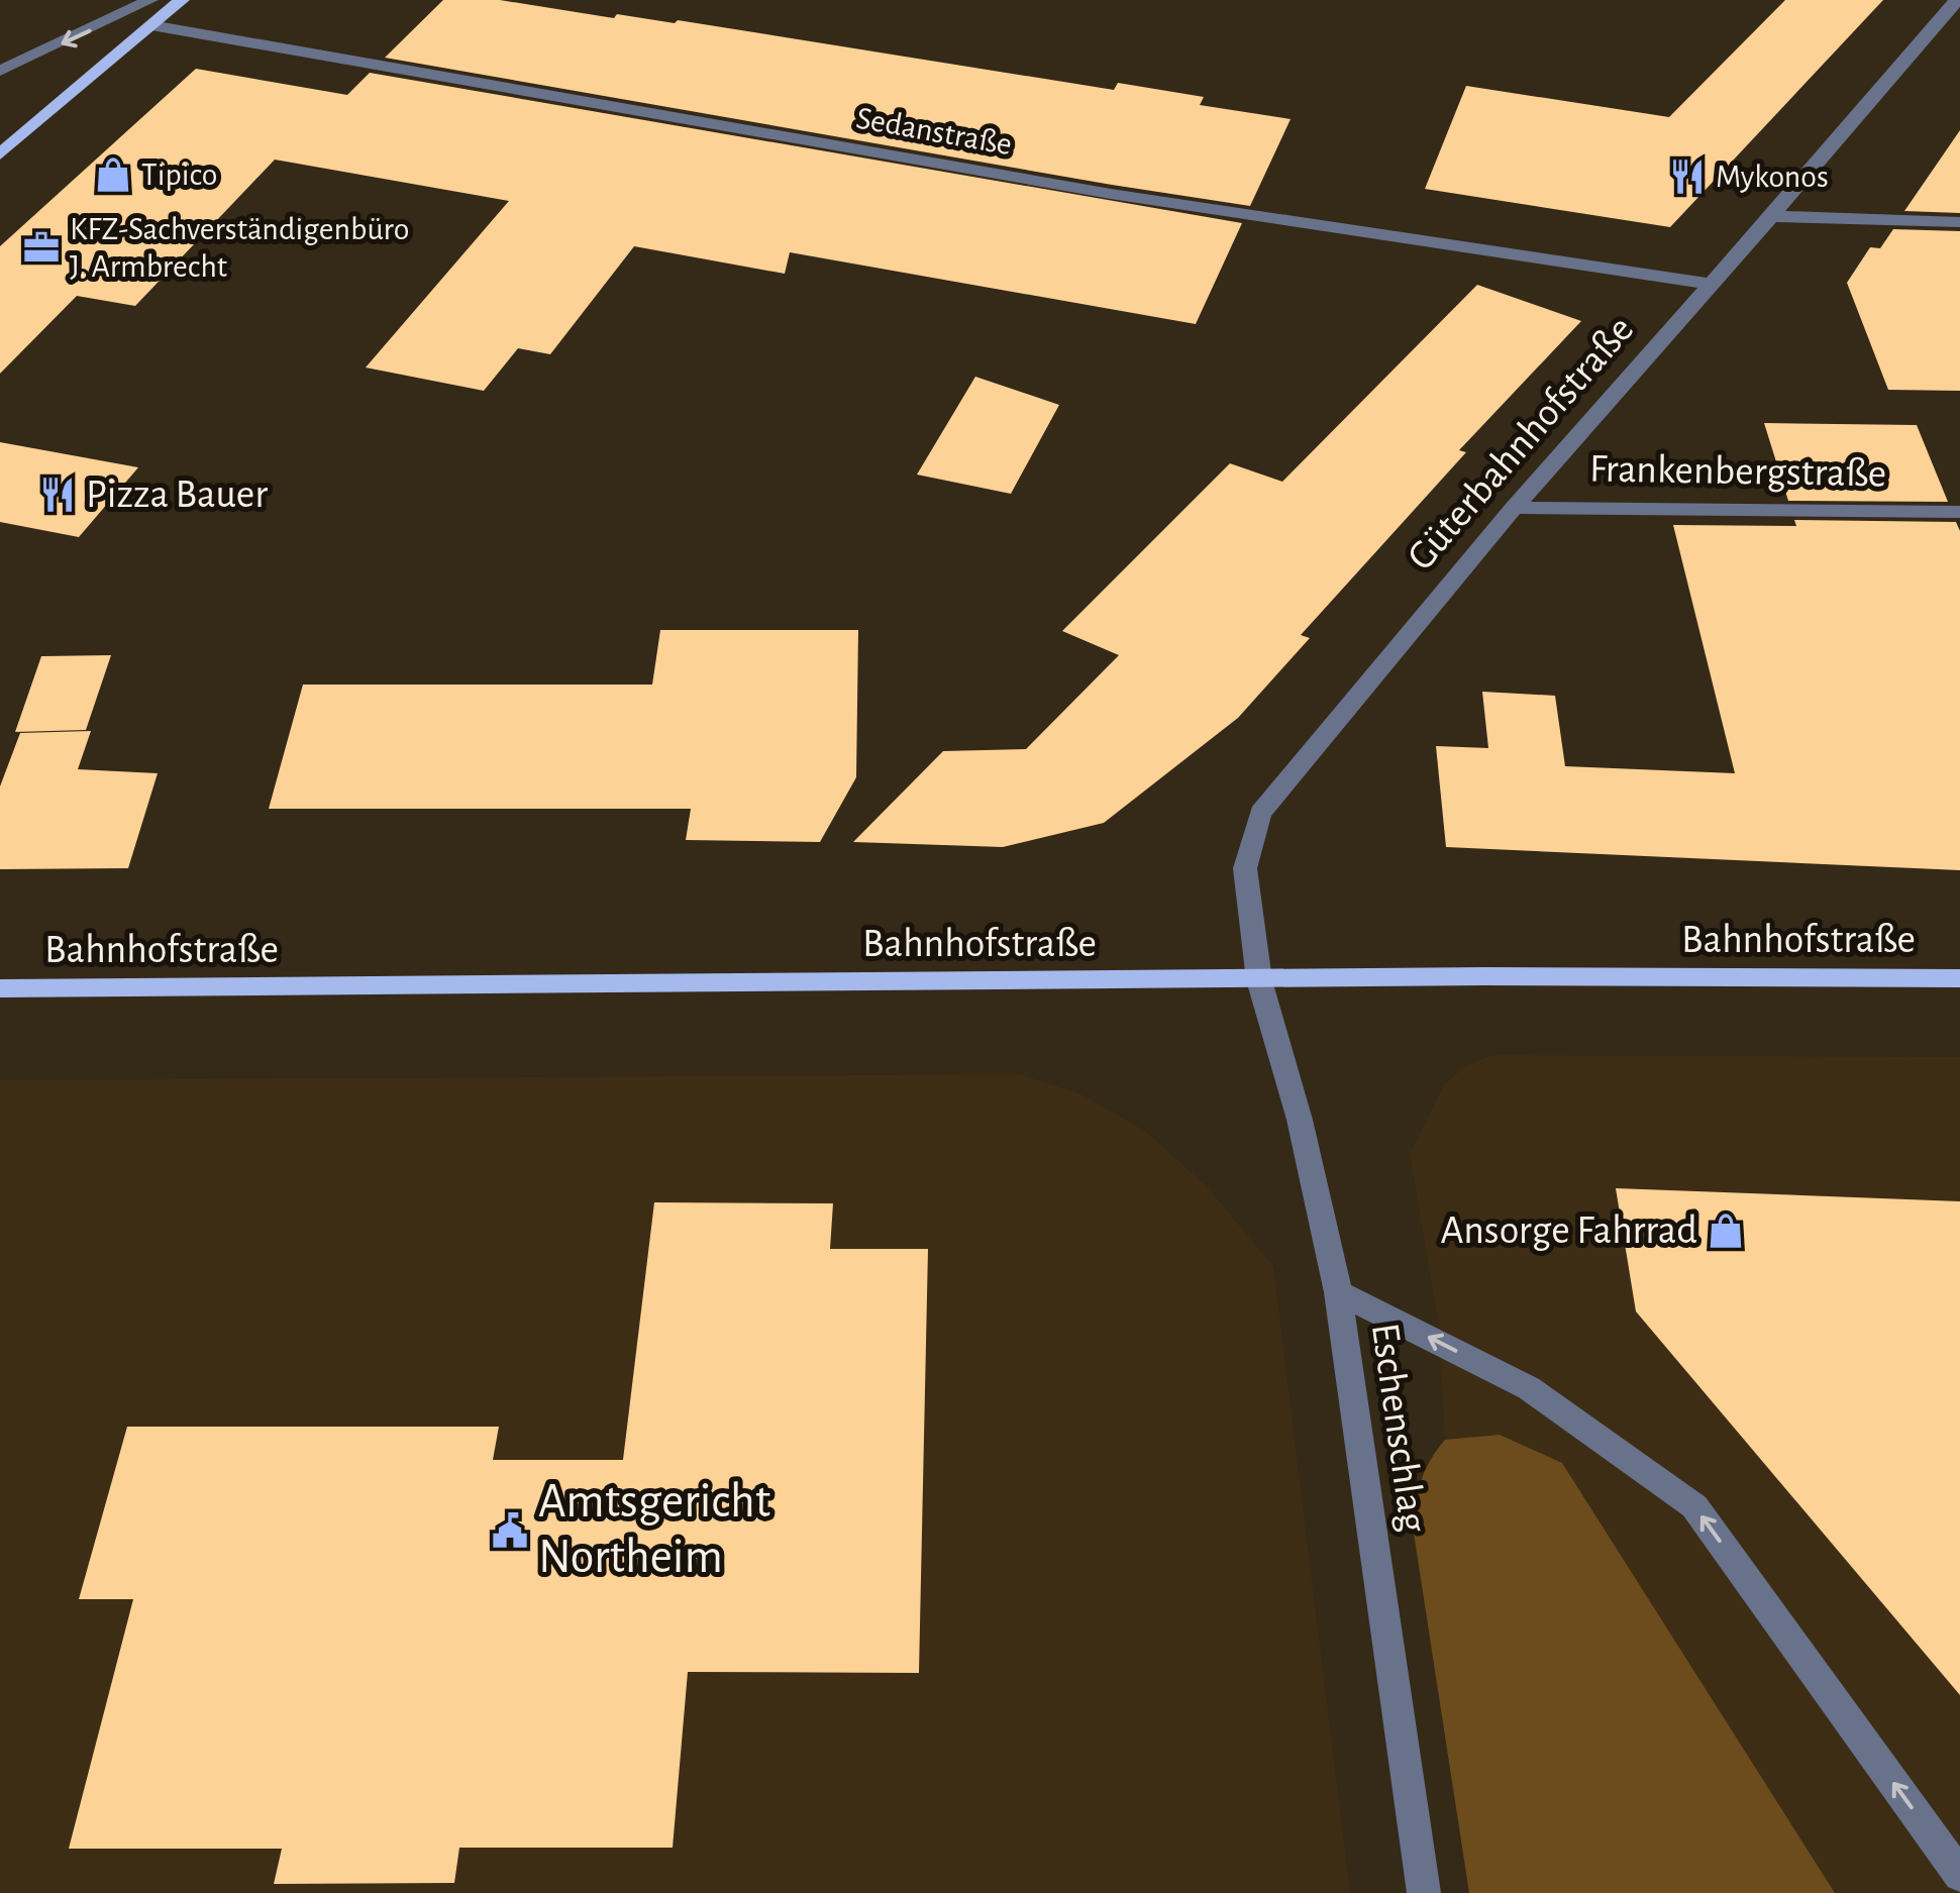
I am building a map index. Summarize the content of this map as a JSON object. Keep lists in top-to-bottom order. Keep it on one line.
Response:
{"streets":{"main road":["Bahnhofstraße"],"street":["Sedanstraße","Güterbahnhofstraße","Frankenbergstraße","Eschenschlag"]},"crossings":[["Sedanstraße","Güterbahnhofstraße"],["Güterbahnhofstraße","Frankenbergstraße"],["Güterbahnhofstraße","Bahnhofstraße"],["Güterbahnhofstraße","Eschenschlag"],["Bahnhofstraße","Eschenschlag"]],"places":{"shop":["Tipico","Ansorge Fahrrad"],"restaurant":["Mykonos","Pizza Bauer"],"office":["KFZ-Sachverständigenbüro J. Armbrecht"],"public building":["Amtsgericht Northeim"]}}
